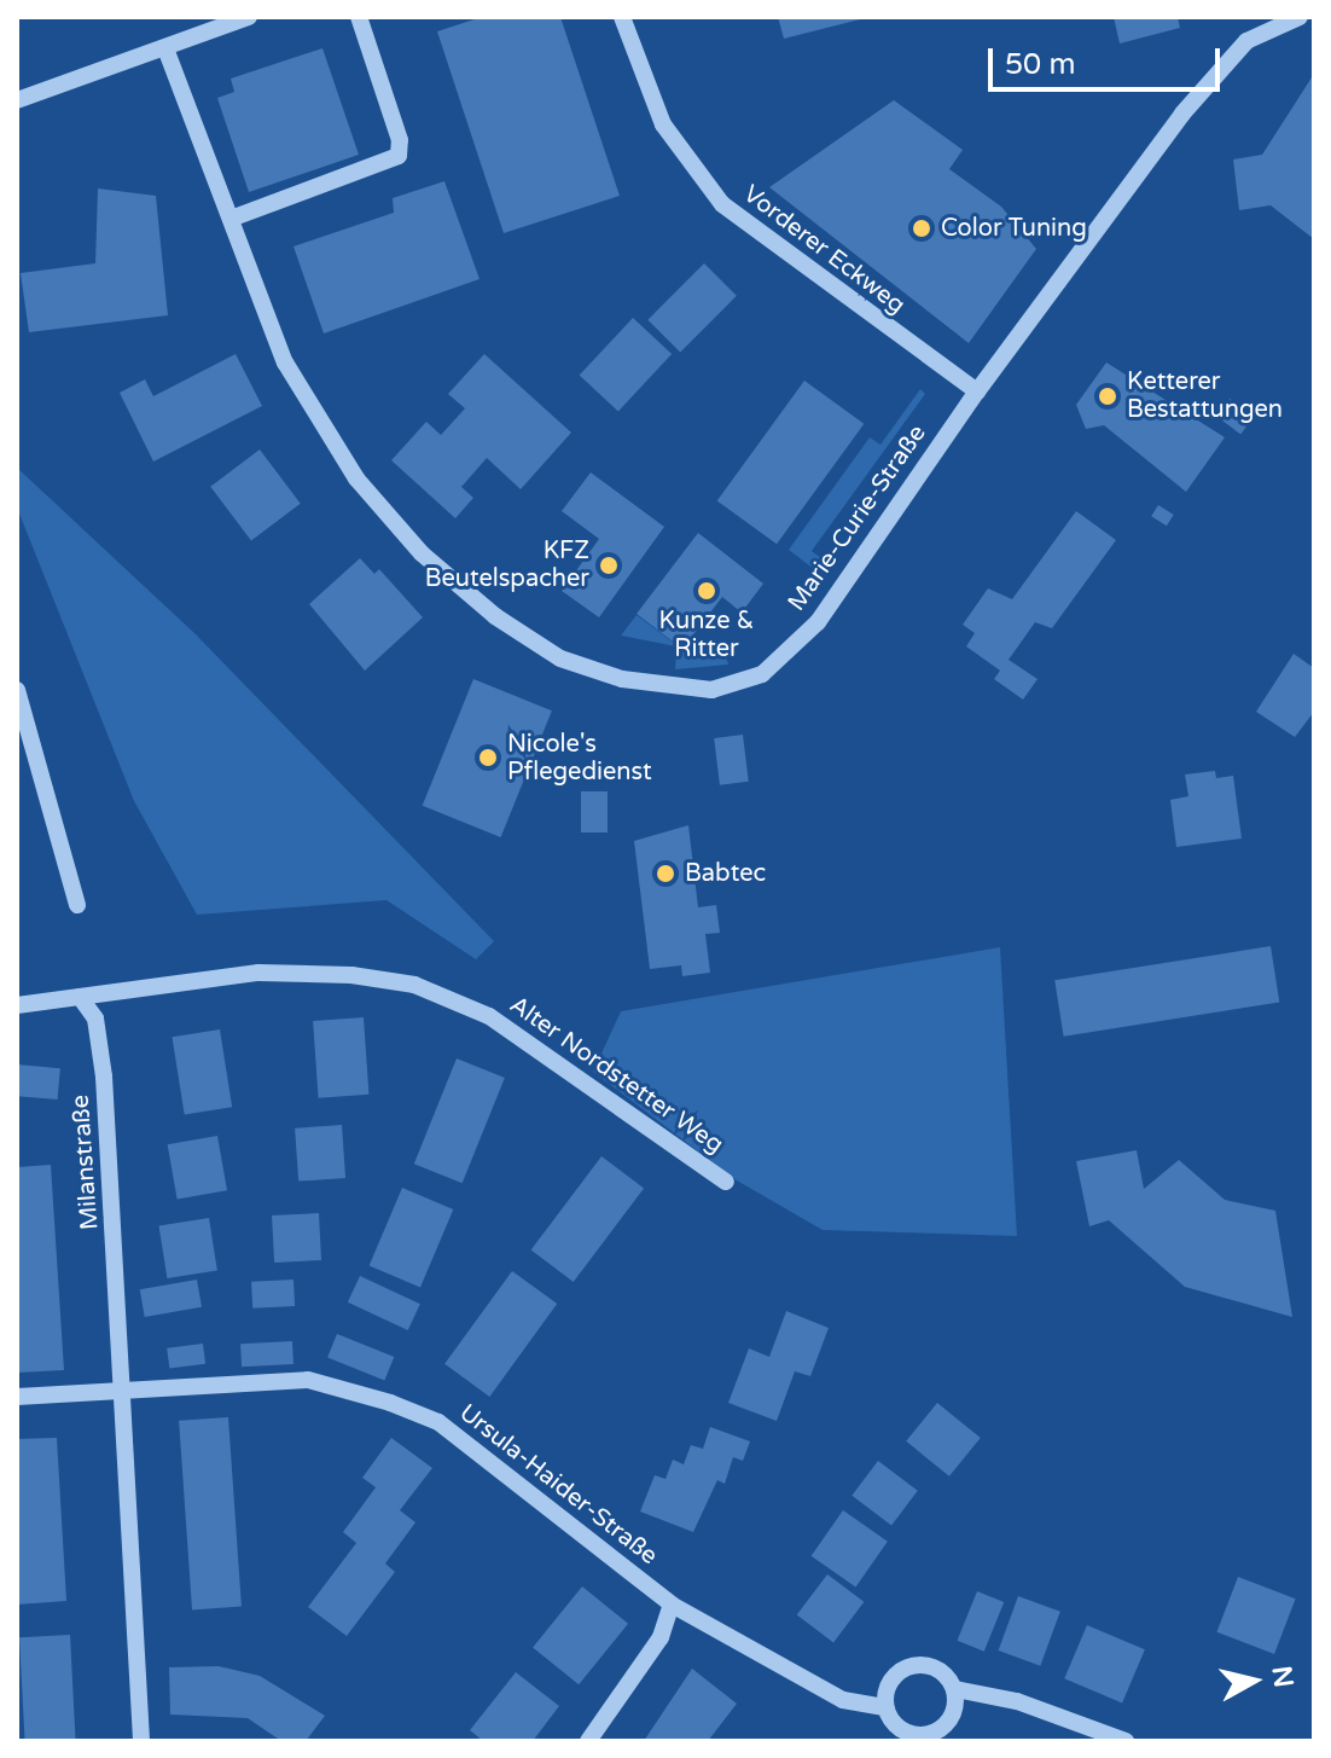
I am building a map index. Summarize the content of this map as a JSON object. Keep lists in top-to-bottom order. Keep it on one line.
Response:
{"streets":{"street":["Vorderer Eckweg","Marie-Curie-Straße","Alter Nordstetter Weg","Milanstraße","Ursula-Haider-Straße"]},"crossings":[["Vorderer Eckweg","Marie-Curie-Straße"],["Alter Nordstetter Weg","Milanstraße"],["Milanstraße","Ursula-Haider-Straße"]],"places":["Color Tuning","Ketterer Bestattungen","KFZ Beutelspacher","Kunze & Ritter","Nicole's Pflegedienst","Babtec"],"scale_bar":"50 m","north":"right"}
